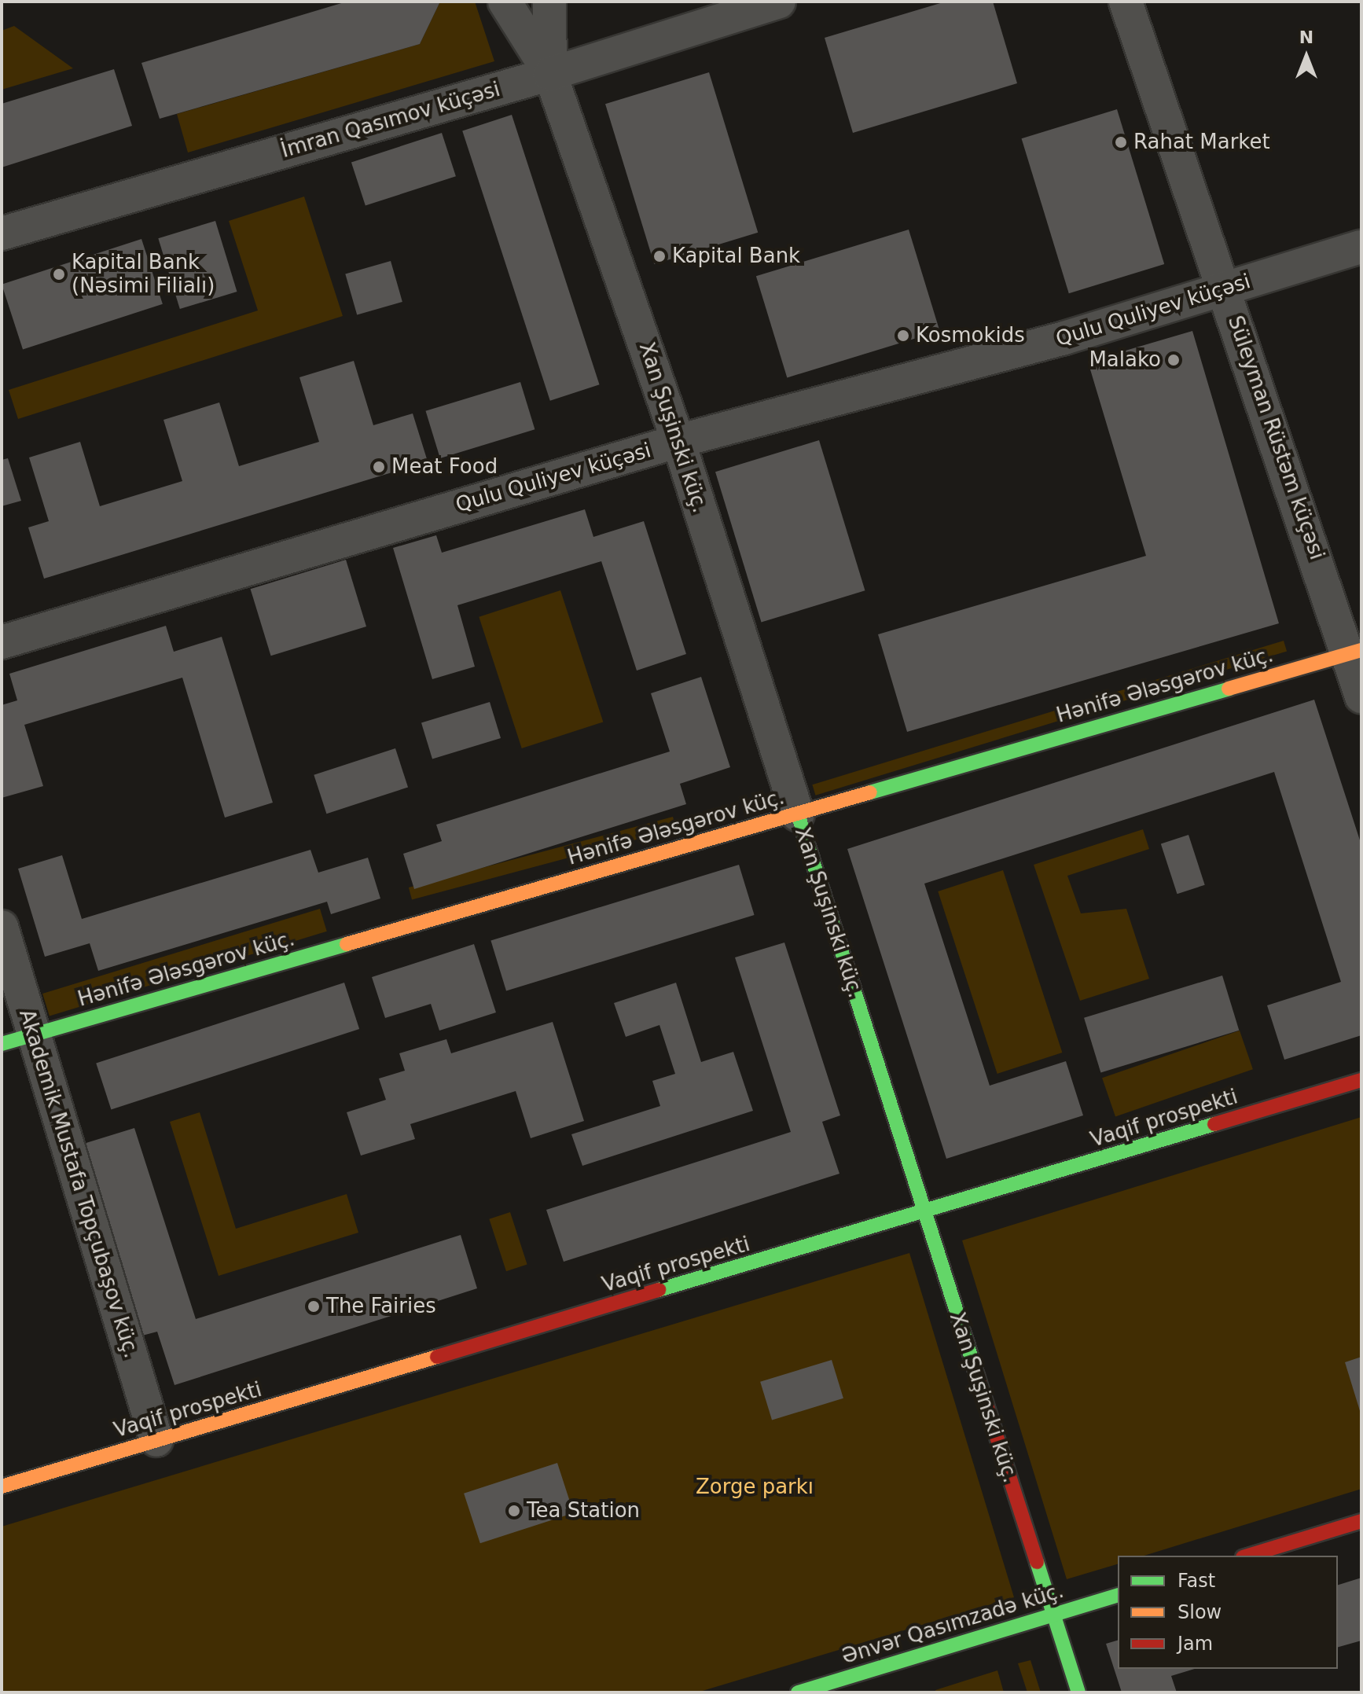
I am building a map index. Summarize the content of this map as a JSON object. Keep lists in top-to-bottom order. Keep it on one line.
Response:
{"streets":{"street":["İmran Qasımov küçəsi","Qulu Quliyev küçəsi","Xan Şuşinski küç.","Süleyman Rüstəm küçəsi","Hənifə Ələsgərov küç.","Vaqif prospekti","Akademik Mustafa Topçubaşov küç.","Ənvər Qasımzadə küç."]},"crossings":[["İmran Qasımov küçəsi","Xan Şuşinski küç."],["Qulu Quliyev küçəsi","Xan Şuşinski küç."],["Qulu Quliyev küçəsi","Süleyman Rüstəm küçəsi"],["Xan Şuşinski küç.","Hənifə Ələsgərov küç."],["Xan Şuşinski küç.","Vaqif prospekti"],["Xan Şuşinski küç.","Ənvər Qasımzadə küç."],["Süleyman Rüstəm küçəsi","Hənifə Ələsgərov küç."],["Hənifə Ələsgərov küç.","Akademik Mustafa Topçubaşov küç."],["Vaqif prospekti","Akademik Mustafa Topçubaşov küç."]],"parks":["Zorge parkı"],"places":["Rahat Market","Kapital Bank","Kapital Bank (Nəsimi Filialı)","Kosmokids","Malako","Meat Food","The Fairies","Tea Station"],"legend":["Fast","Slow","Jam"],"north":"top"}
